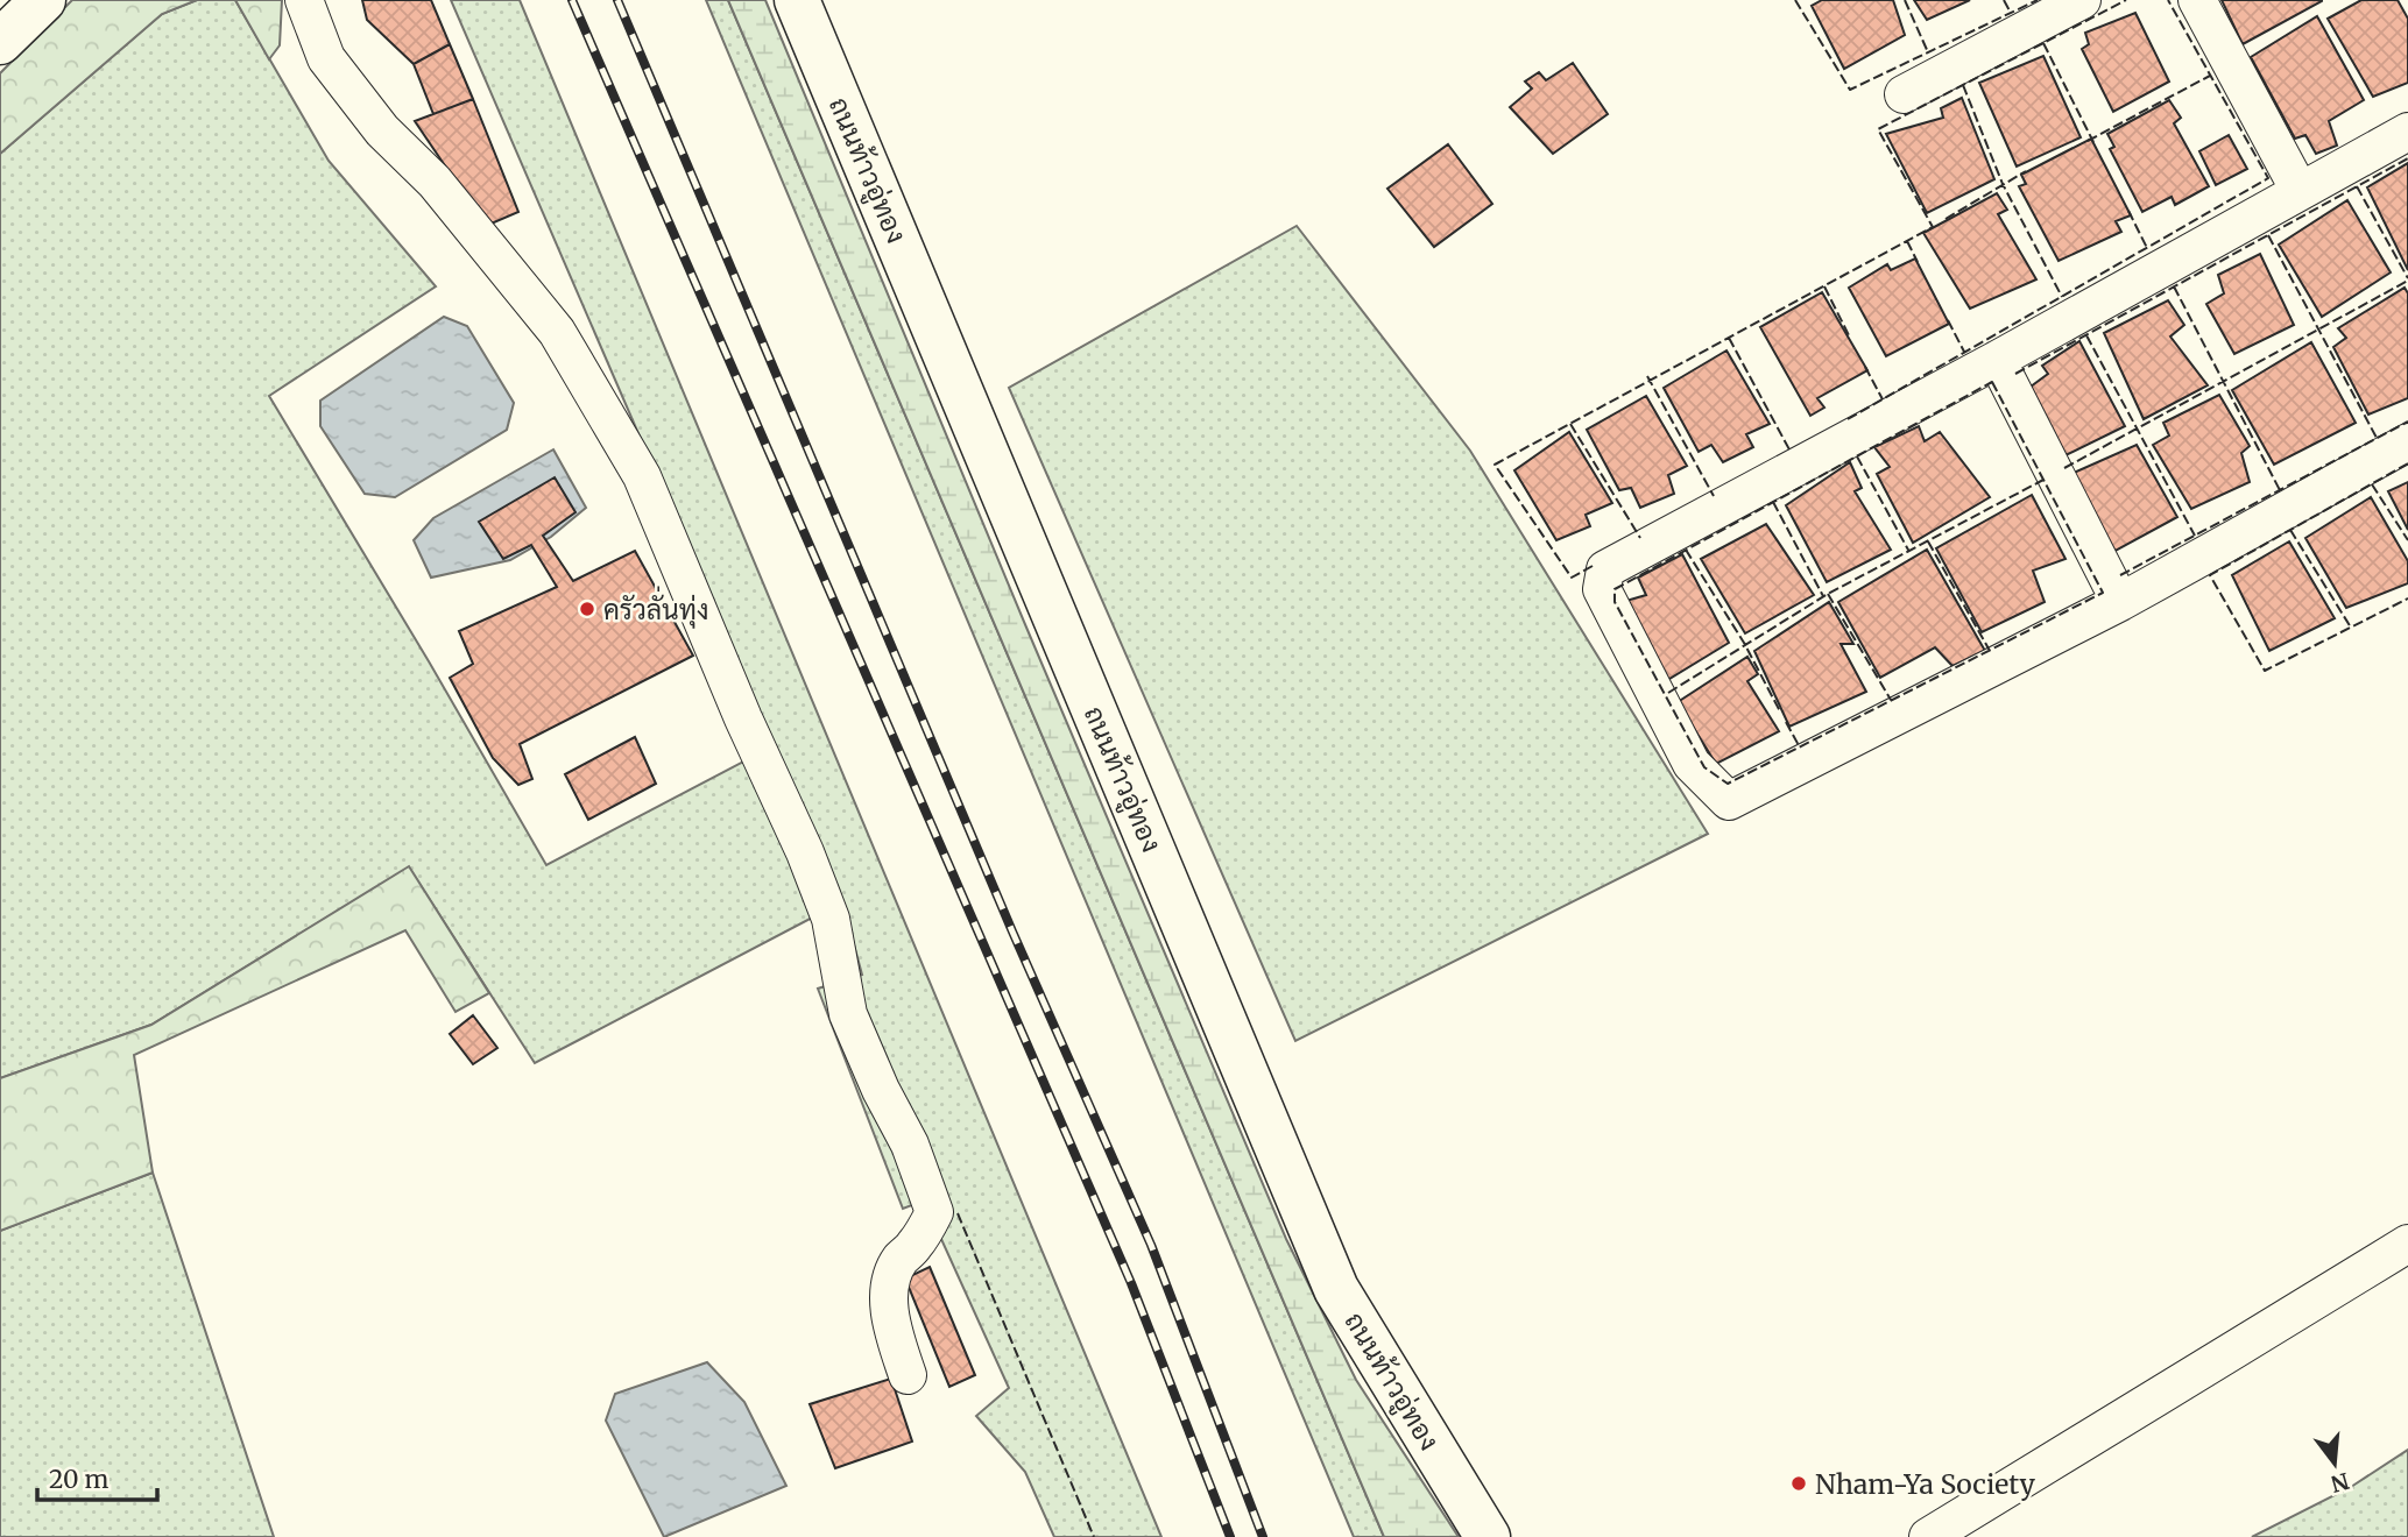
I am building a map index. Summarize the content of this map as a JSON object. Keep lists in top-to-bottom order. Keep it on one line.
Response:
{"streets":{"street":["ถนนท้าวอู่ทอง"]},"places":["ครัวลั่นทุ่ง","Nham-Ya Society"],"scale_bar":"20 m","north":"bottom"}
